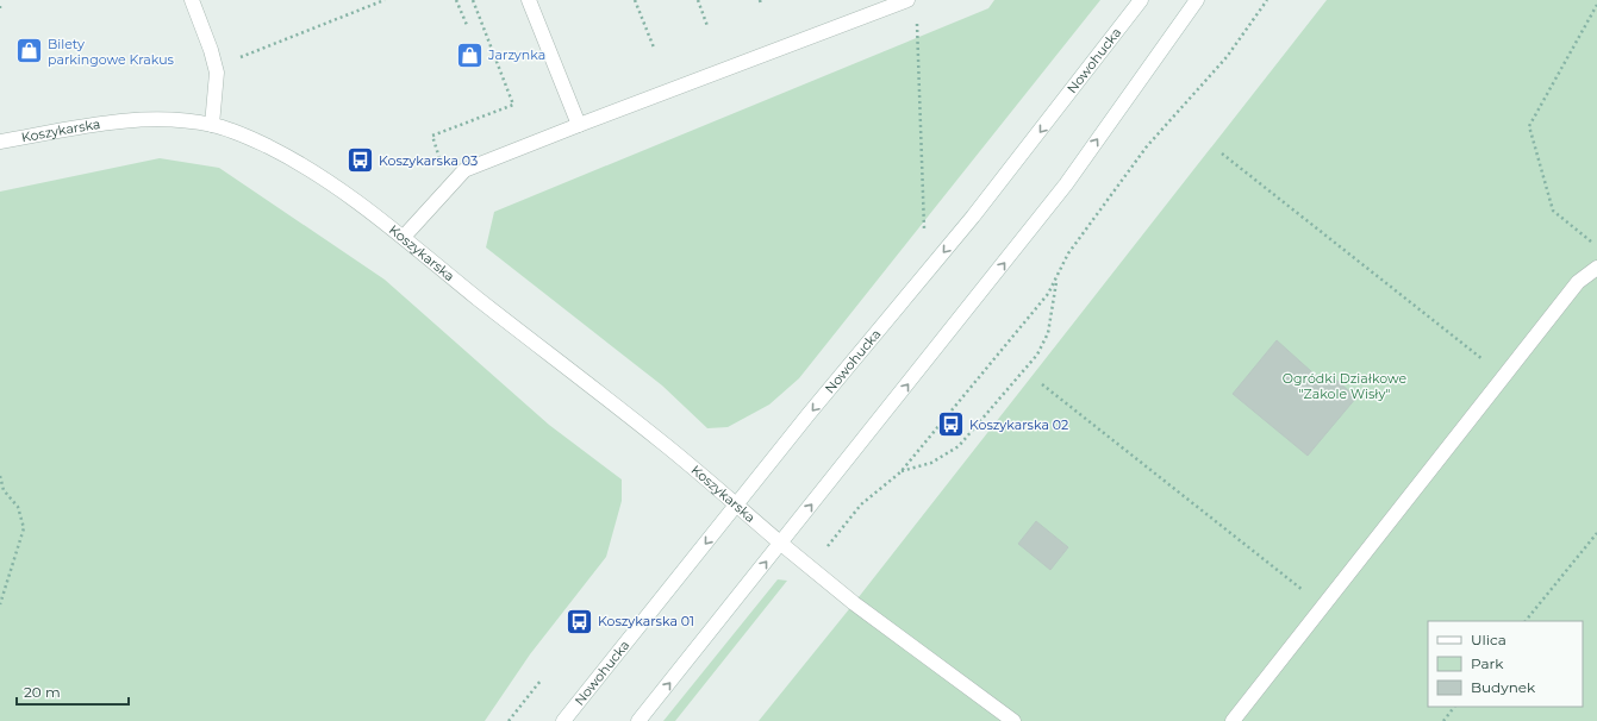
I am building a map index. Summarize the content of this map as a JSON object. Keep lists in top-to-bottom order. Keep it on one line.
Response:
{"streets":{"main road":["Nowohucka","Koszykarska"]},"crossings":[["Nowohucka","Koszykarska"]],"parks":["Ogródki Działkowe \"Zakole Wisły\""],"places":{"shop":["Bilety parkingowe Krakus","Jarzynka"],"bus stop":["Koszykarska 03","Koszykarska 02","Koszykarska 01"]},"legend":["Ulica","Park","Budynek"],"scale_bar":"20 m"}
